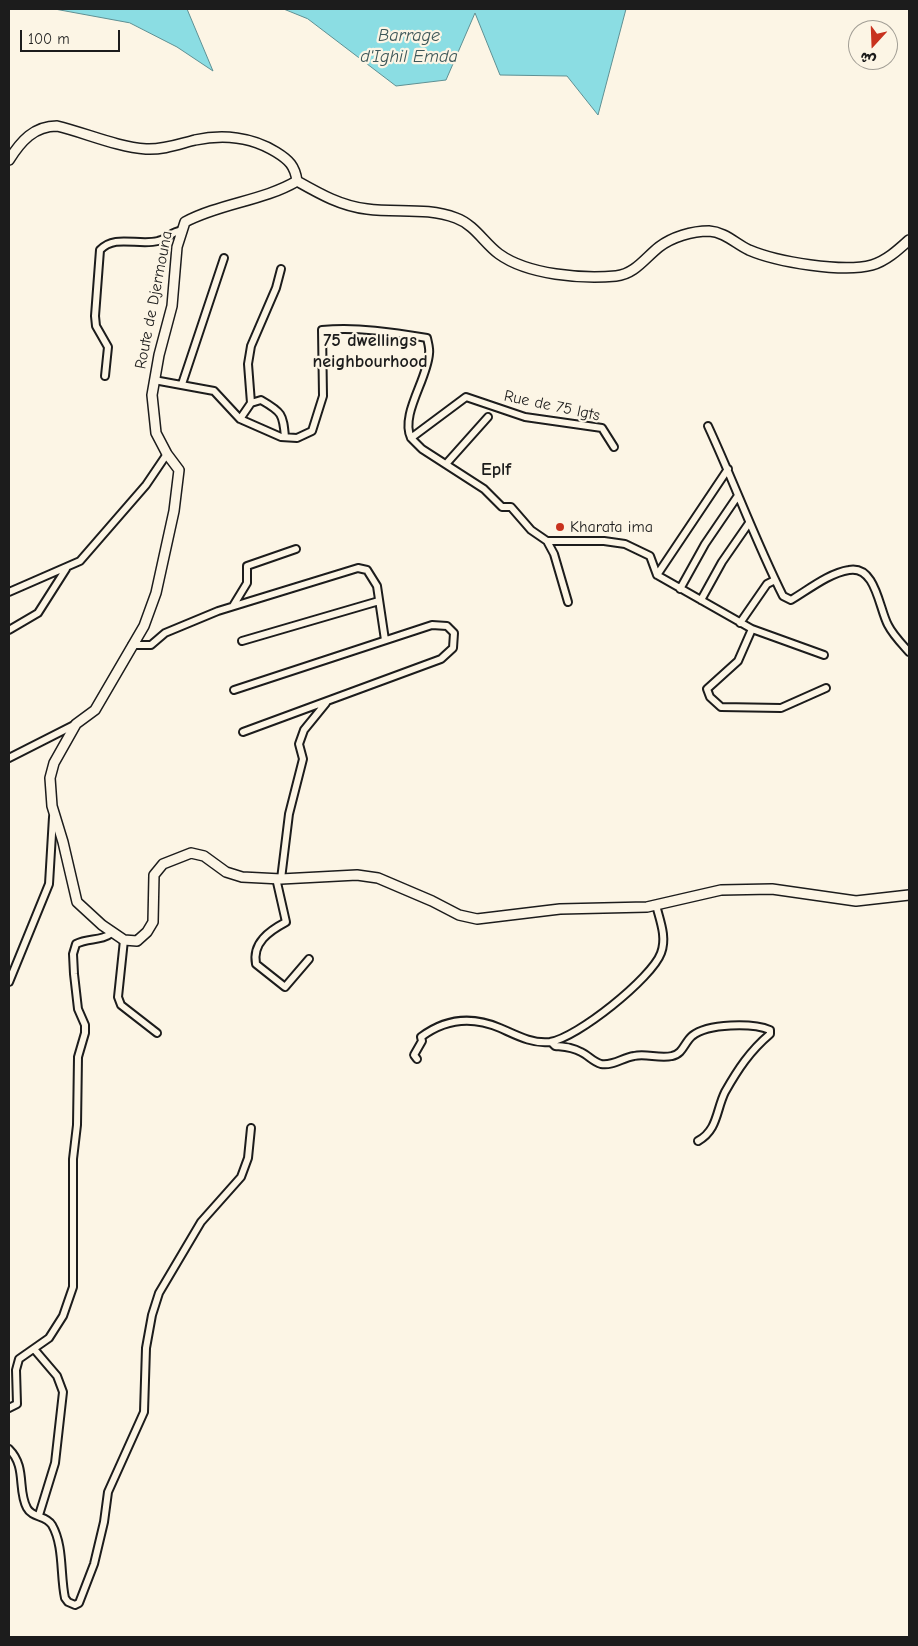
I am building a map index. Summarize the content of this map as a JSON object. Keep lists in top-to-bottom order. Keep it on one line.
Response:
{"streets":{"street":["Route de Djermouna","Rue de 75 lgts"]},"districts":["75 dwellings neighbourhood","Eplf"],"water":["Barrage d'Ighil Emda"],"places":["Kharata ima"],"scale_bar":"100 m","north":"bottom"}
